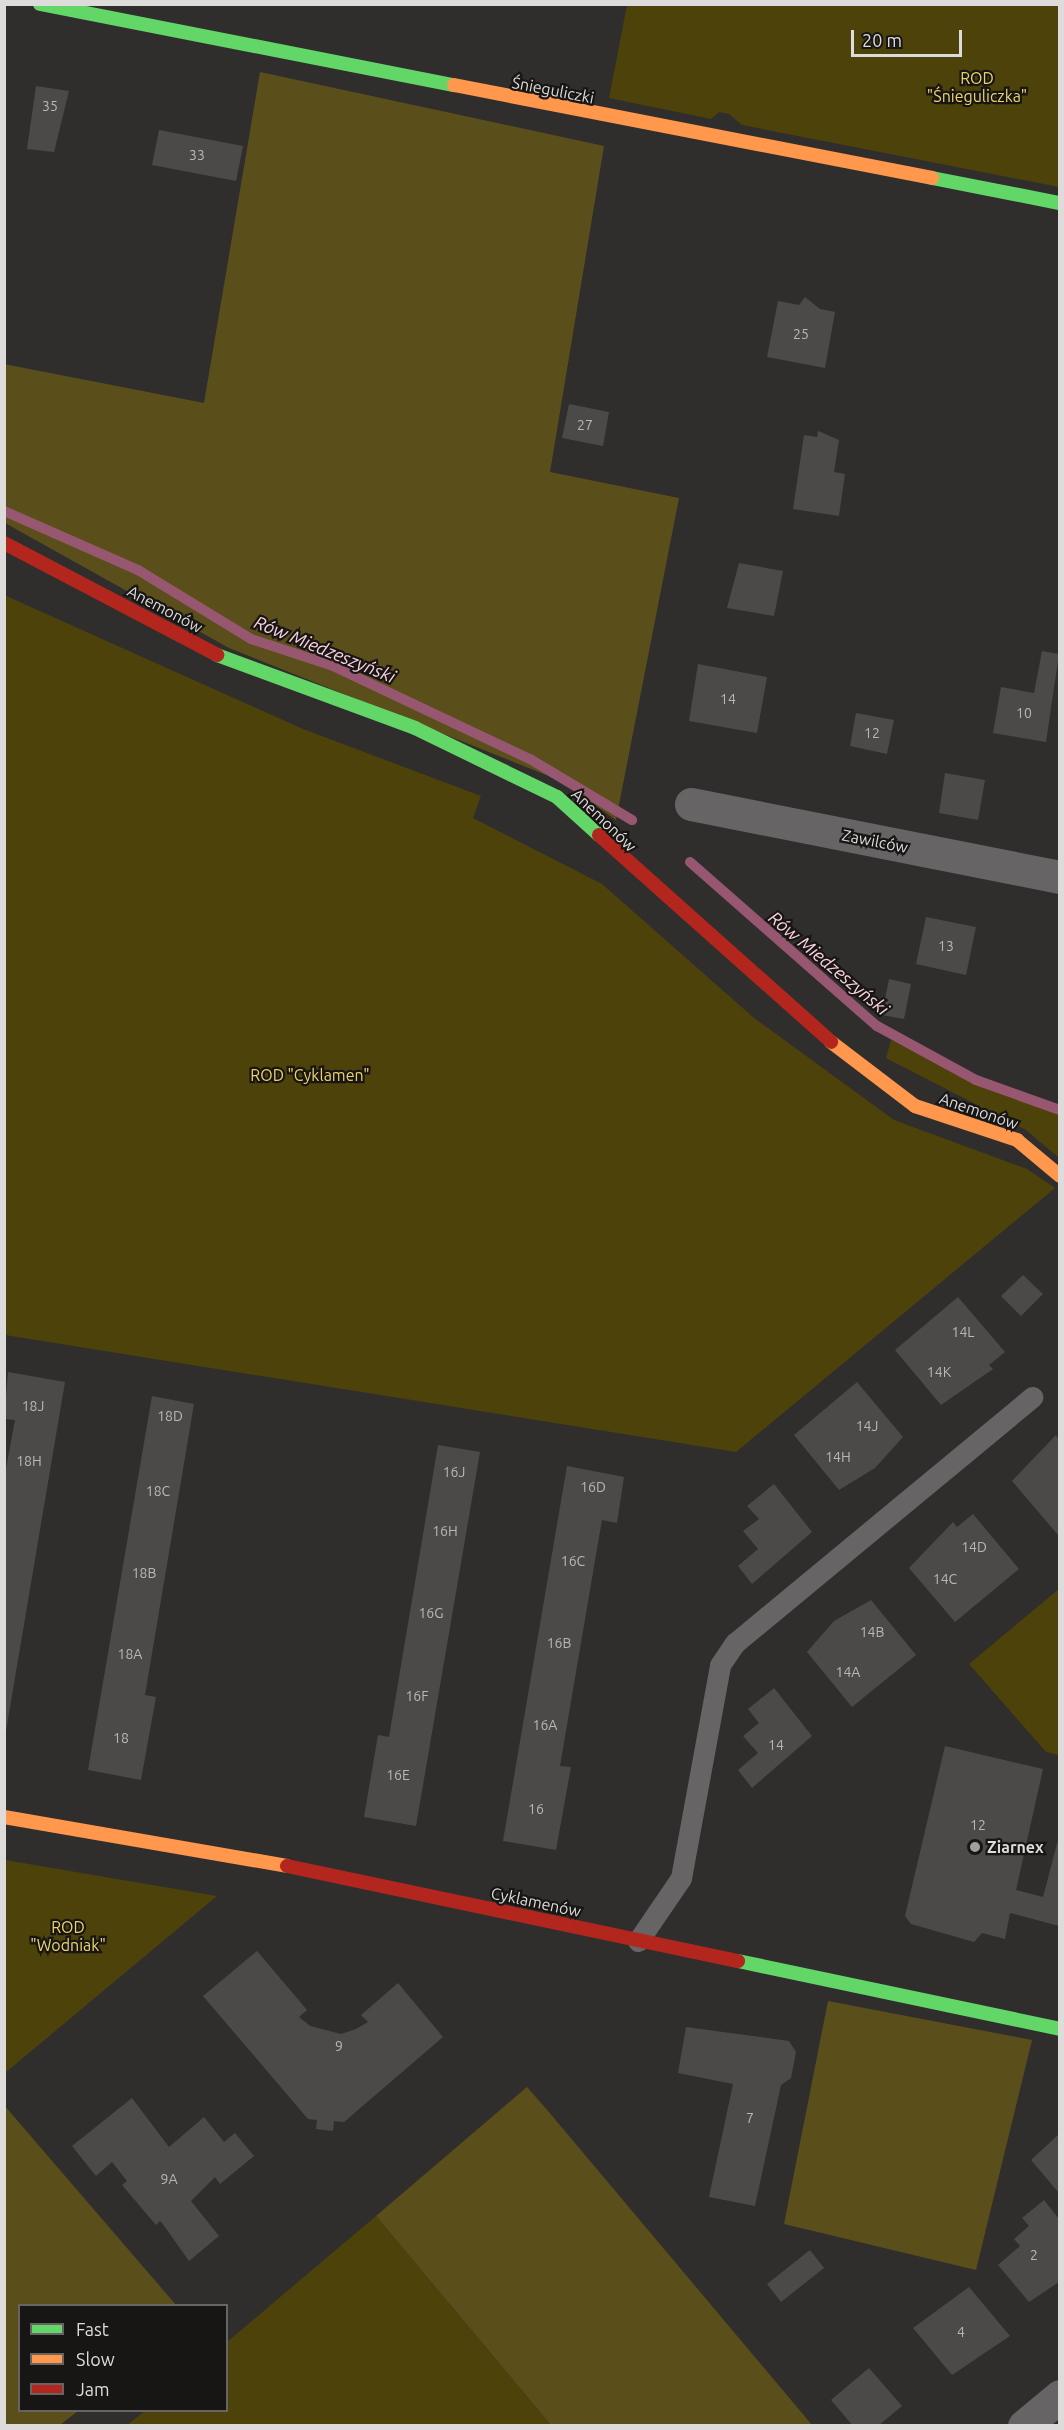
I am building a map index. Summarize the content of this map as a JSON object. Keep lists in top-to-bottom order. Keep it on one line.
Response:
{"streets":{"street":["Śnieguliczki","Anemonów","Zawilców","Cyklamenów"]},"water":["Rów Miedzeszyński"],"parks":["ROD \"Śnieguliczka\"","ROD \"Cyklamen\"","ROD \"Wodniak\""],"places":["Ziarnex"],"house_numbers":["35","33","25","27","14","10","12","13","14L","14K","18J","18D","14J","14H","18H","16J","16D","18C","16H","14D","16C","18B","14C","16G","14B","16B","18A","14A","16F","16A","18","14","16E","16","12","9","7","9A","2","4"],"legend":["Fast","Slow","Jam"],"scale_bar":"20 m"}
